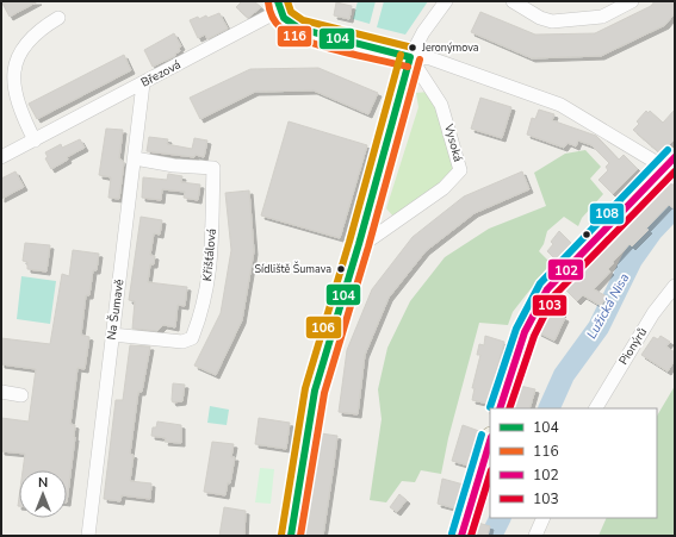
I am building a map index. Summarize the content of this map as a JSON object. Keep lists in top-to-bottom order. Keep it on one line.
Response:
{"streets":{"street":["Březová","Vysoká","Křišťálová","Na Šumavě","Pionýrů"]},"crossings":[["Březová","Na Šumavě"],["Křišťálová","Na Šumavě"]],"water":["Lužická Nisa"],"places":["Jeronýmova","Sídliště Šumava"],"lines":["transit line 104","transit line 106","transit line 116","transit line 108","transit line 102","transit line 103"],"legend":["104","116","102","103"],"north":"top"}
